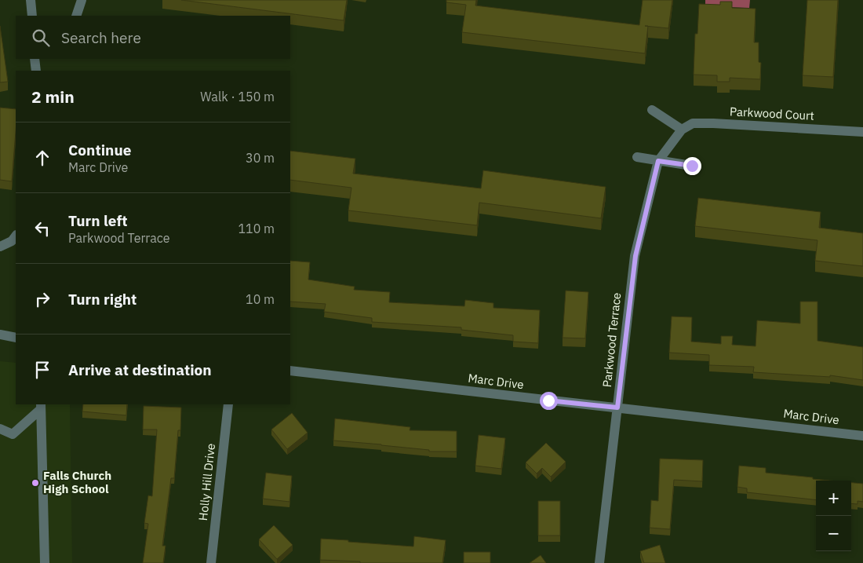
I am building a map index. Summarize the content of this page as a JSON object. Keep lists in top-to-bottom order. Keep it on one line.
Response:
{"streets":{"street":["Parkwood Court","Parkwood Terrace","Marc Drive","Holly Hill Drive"]},"crossings":[["Parkwood Court","Parkwood Terrace"],["Parkwood Terrace","Marc Drive"]],"places":["Falls Church High School"],"page":{"search":"Search here","heading":["2 min","Walk · 150 m"],"list":[["Continue","Marc Drive","30 m"],["Turn left","Parkwood Terrace","110 m"],["Turn right","10 m"],"Arrive at destination"],"map_buttons":["+","−"]}}
